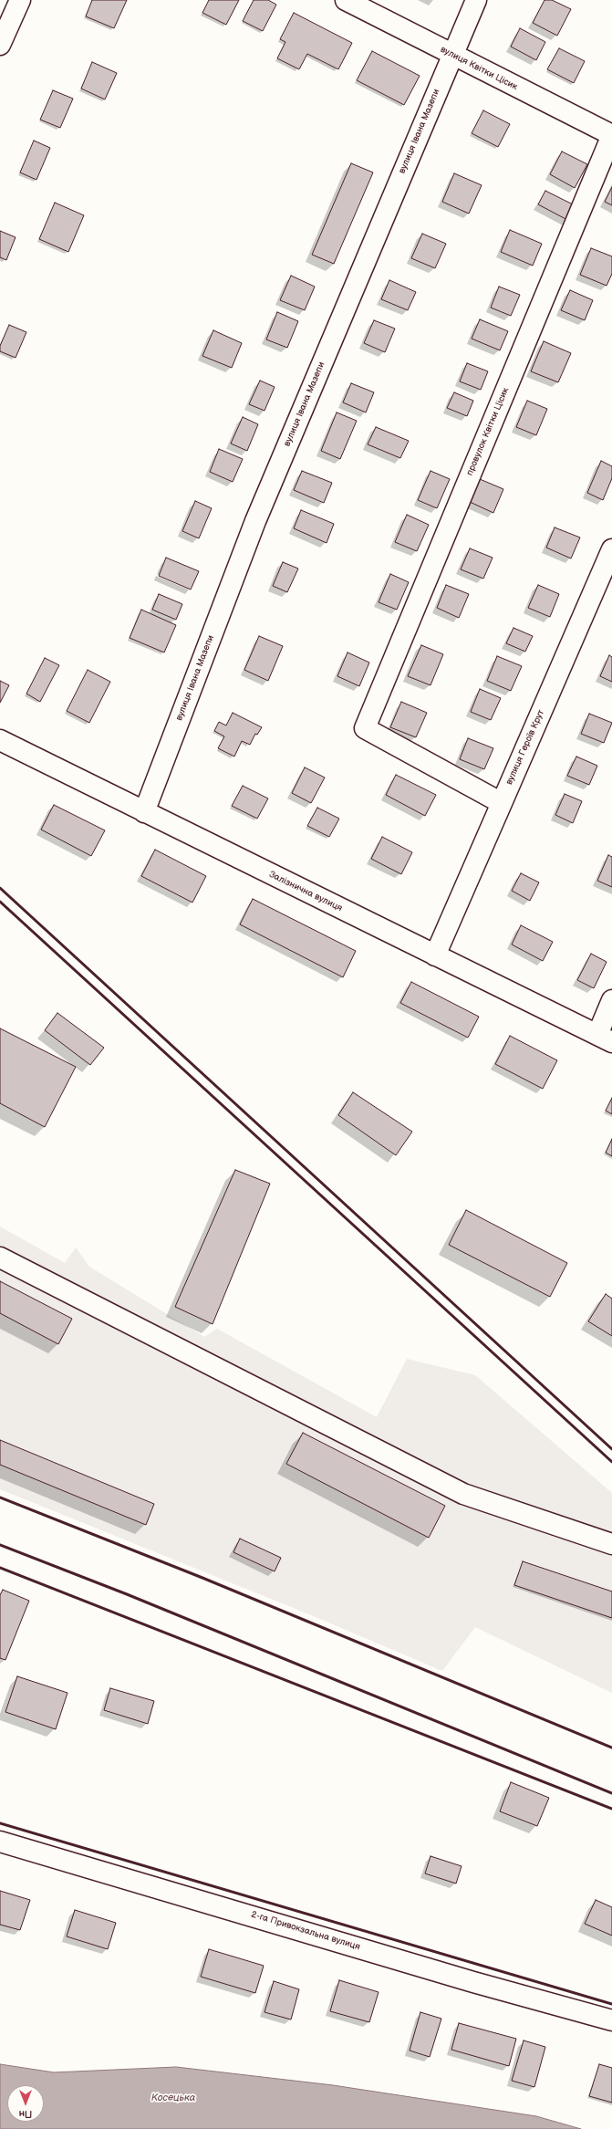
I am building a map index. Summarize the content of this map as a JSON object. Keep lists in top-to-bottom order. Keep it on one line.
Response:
{"streets":{"street":["вулиця Квітки Цісик","вулиця Івана Мазепи","провулок Квітки Цісик","вулиця Героїв Крут","Залізнична вулиця","2-га Привокзальна вулиця"]},"crossings":[["вулиця Квітки Цісик","вулиця Івана Мазепи"],["вулиця Квітки Цісик","провулок Квітки Цісик"],["вулиця Івана Мазепи","Залізнична вулиця"],["провулок Квітки Цісик","вулиця Героїв Крут"],["вулиця Героїв Крут","Залізнична вулиця"]],"water":["Косецька"],"north":"bottom"}
